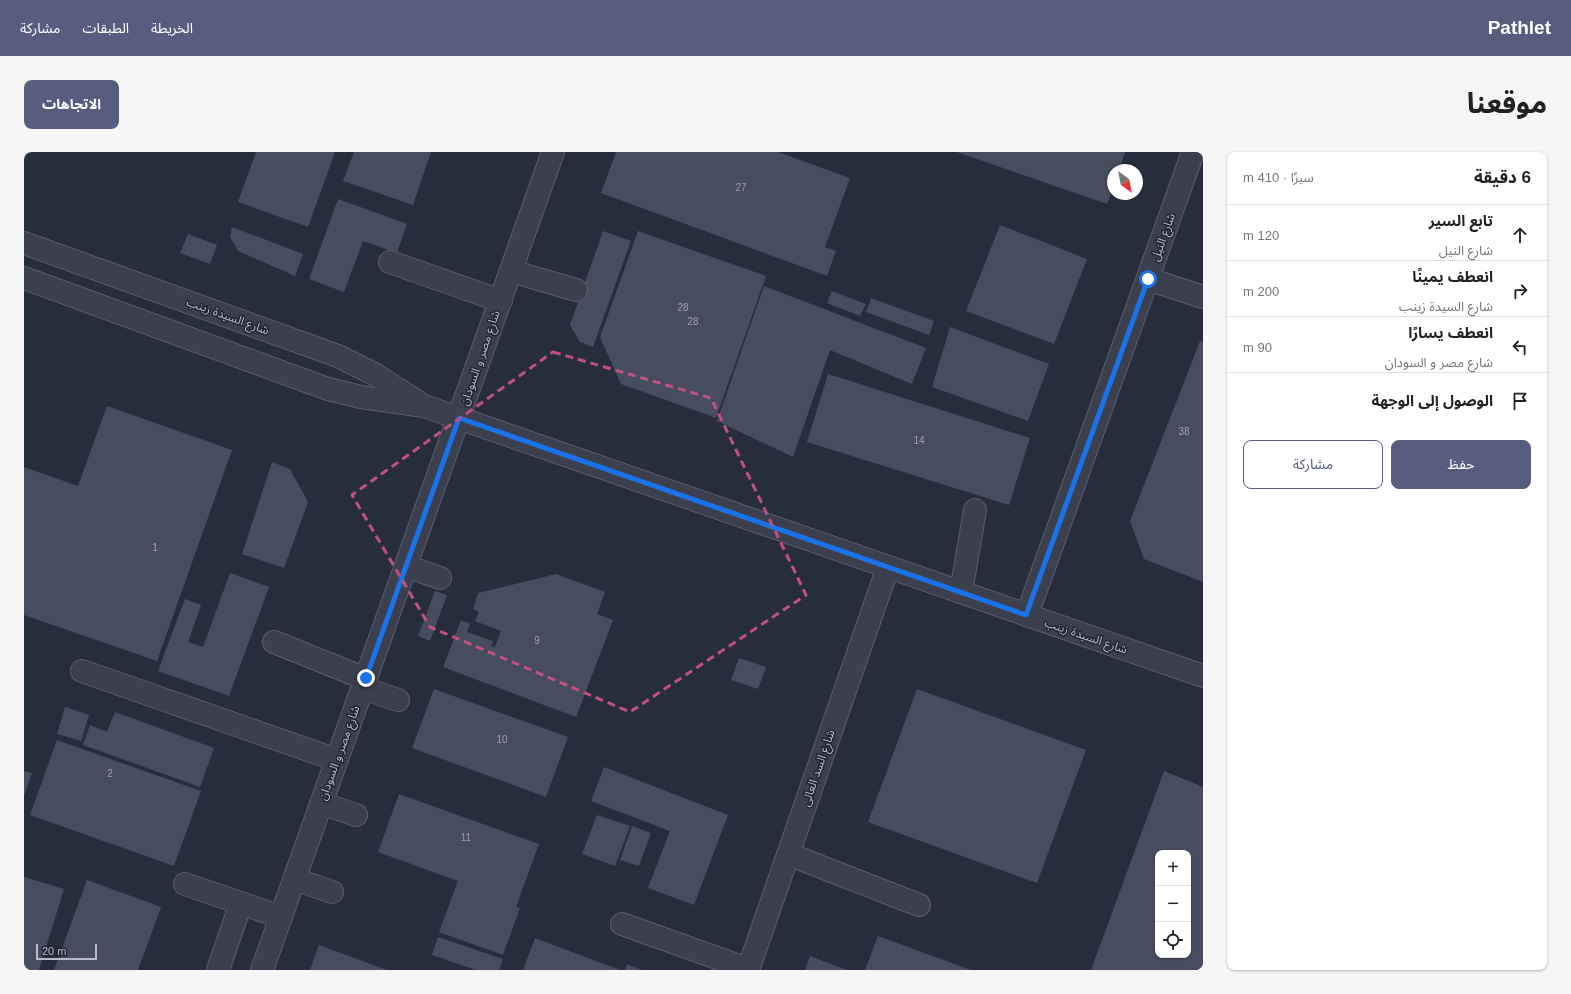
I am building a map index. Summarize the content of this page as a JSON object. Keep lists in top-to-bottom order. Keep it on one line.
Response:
{"streets":{"lane":["شارع النيل","شارع السيدة زينب","شارع مصر و السودان","شارع السد العالى"]},"crossings":[["شارع النيل","شارع السيدة زينب"],["شارع السيدة زينب","شارع مصر و السودان"],["شارع السيدة زينب","شارع السد العالى"]],"house_numbers":["27","28","28","38","14","1","9","10","2","11"],"scale_bar":"20 m","north":"bottom right","page":{"header":"Pathlet","nav":["الخريطة","الطبقات","مشاركة"],"title":"موقعنا","buttons":["الاتجاهات",["حفظ","مشاركة"]],"heading":["6 دقيقة","سيرًا · 410 m"],"list":[["تابع السير","شارع النيل","120 m"],["انعطف يمينًا","شارع السيدة زينب","200 m"],["انعطف يسارًا","شارع مصر و السودان","90 m"],"الوصول إلى الوجهة"],"map_buttons":["+","−"],"scale":"20 m"}}
